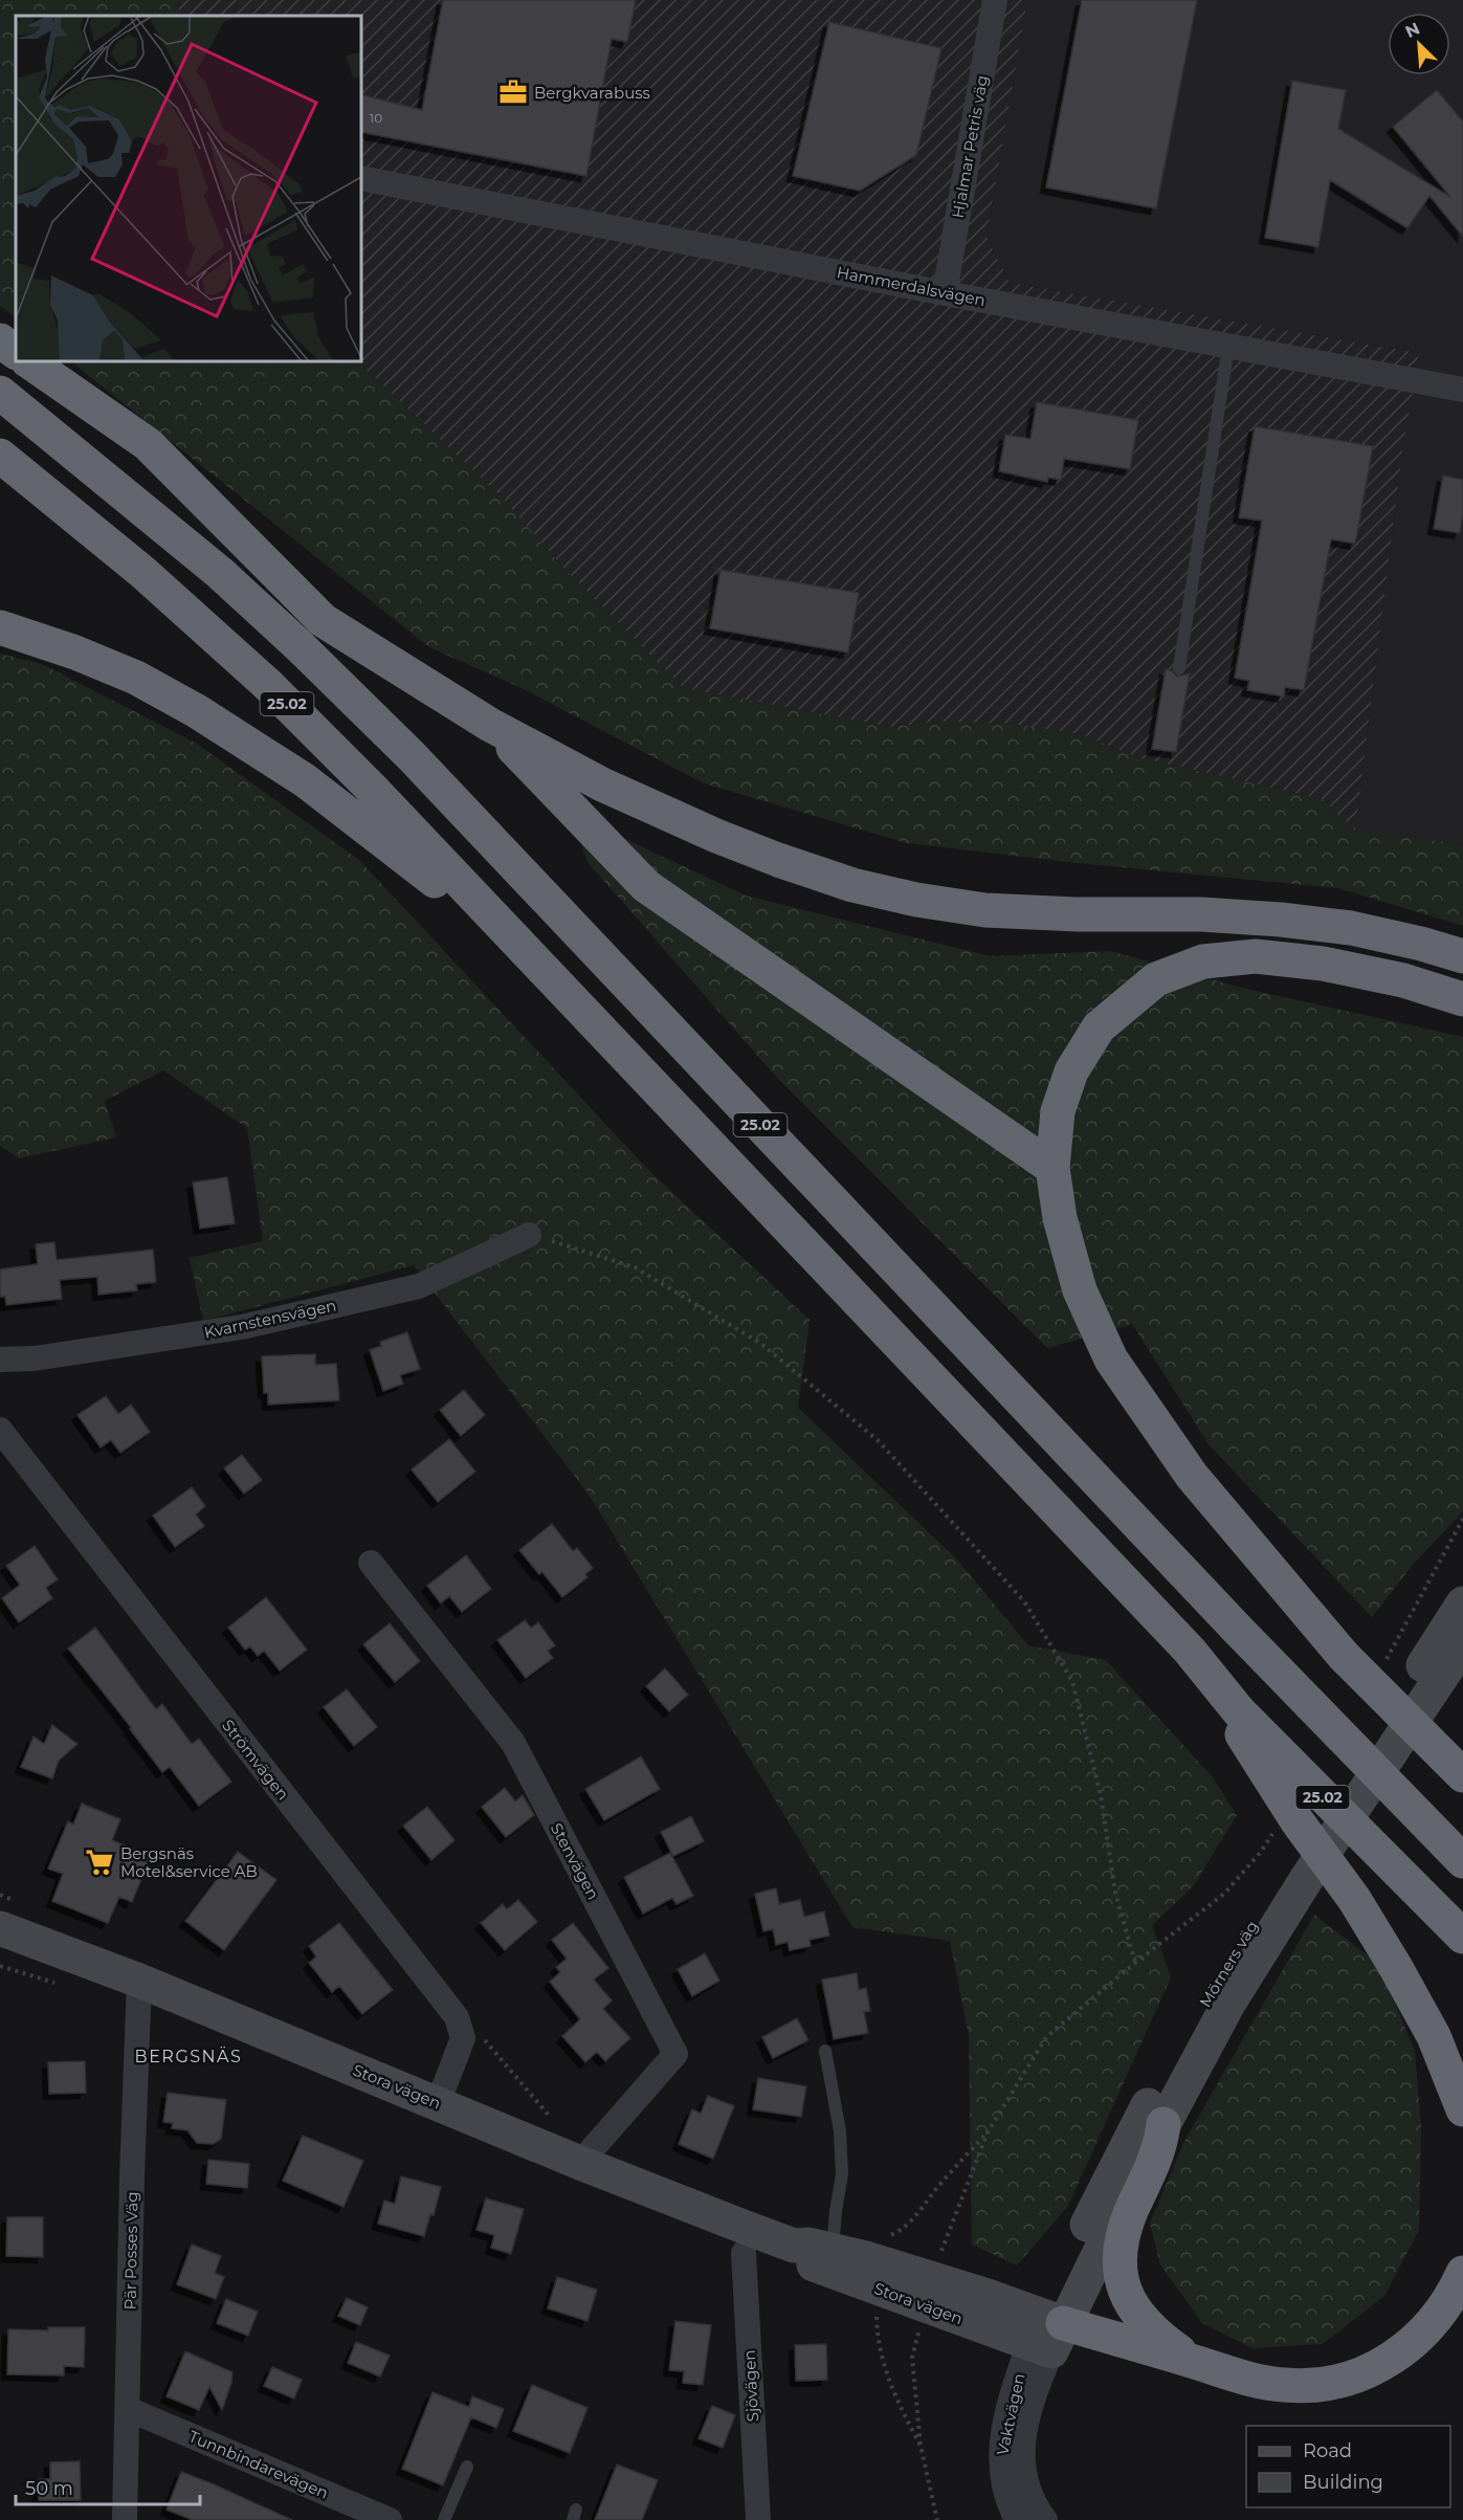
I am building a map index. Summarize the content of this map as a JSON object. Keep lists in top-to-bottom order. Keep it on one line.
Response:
{"streets":{"highway":["25.02"],"main road":["Mörners väg","Stora vägen"],"street":["Hjalmar Petris väg","Hammerdalsvägen","Kvarnstensvägen","Strömvägen","Stenvägen","Pär Posses Väg","Sjövägen","Vaktvägen","Tunnbindarevägen"]},"crossings":[["Hjalmar Petris väg","Hammerdalsvägen"],["Stenvägen","Stora vägen"],["Mörners väg","Stora vägen"],["Mörners väg","Vaktvägen"],["Stora vägen","Pär Posses Väg"],["Stora vägen","Vaktvägen"],["Pär Posses Väg","Tunnbindarevägen"]],"districts":["BERGSNÄS"],"places":{"office":["Bergkvarabuss"],"supermarket":["Bergsnäs Motel&service AB"]},"house_numbers":["10"],"legend":["Road","Building"],"scale_bar":"50 m","north":"top left"}
